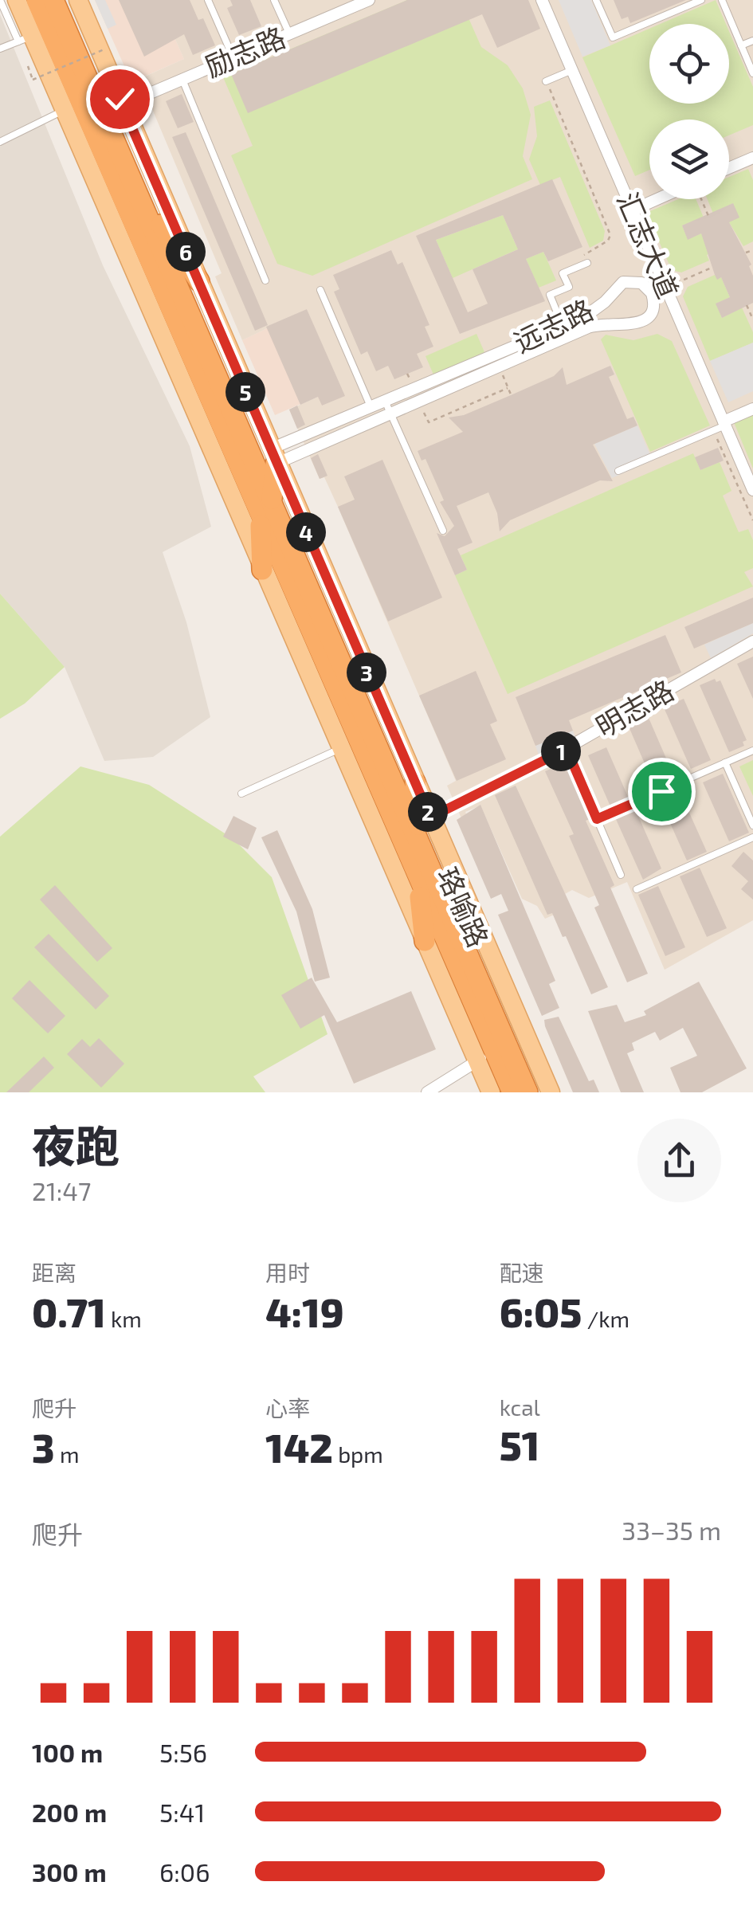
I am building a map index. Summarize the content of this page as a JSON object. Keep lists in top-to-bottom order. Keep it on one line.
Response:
{"streets":{"highway":["珞喻路"],"street":["励志路","汇志大道","远志路","明志路"]},"page":{"pins":["6","5","4","3","1","2"],"heading":["夜跑","21:47"],"stats":[["距离","0.71 km"],["用时","4:19"],["配速","6:05 /km"],["爬升","3 m"],["心率","142 bpm"],["kcal","51"]],"chart":["爬升","33–35 m"],"list":[{"name":"100 m","note":"5:56"},{"name":"200 m","note":"5:41"},{"name":"300 m","note":"6:06"}]}}
